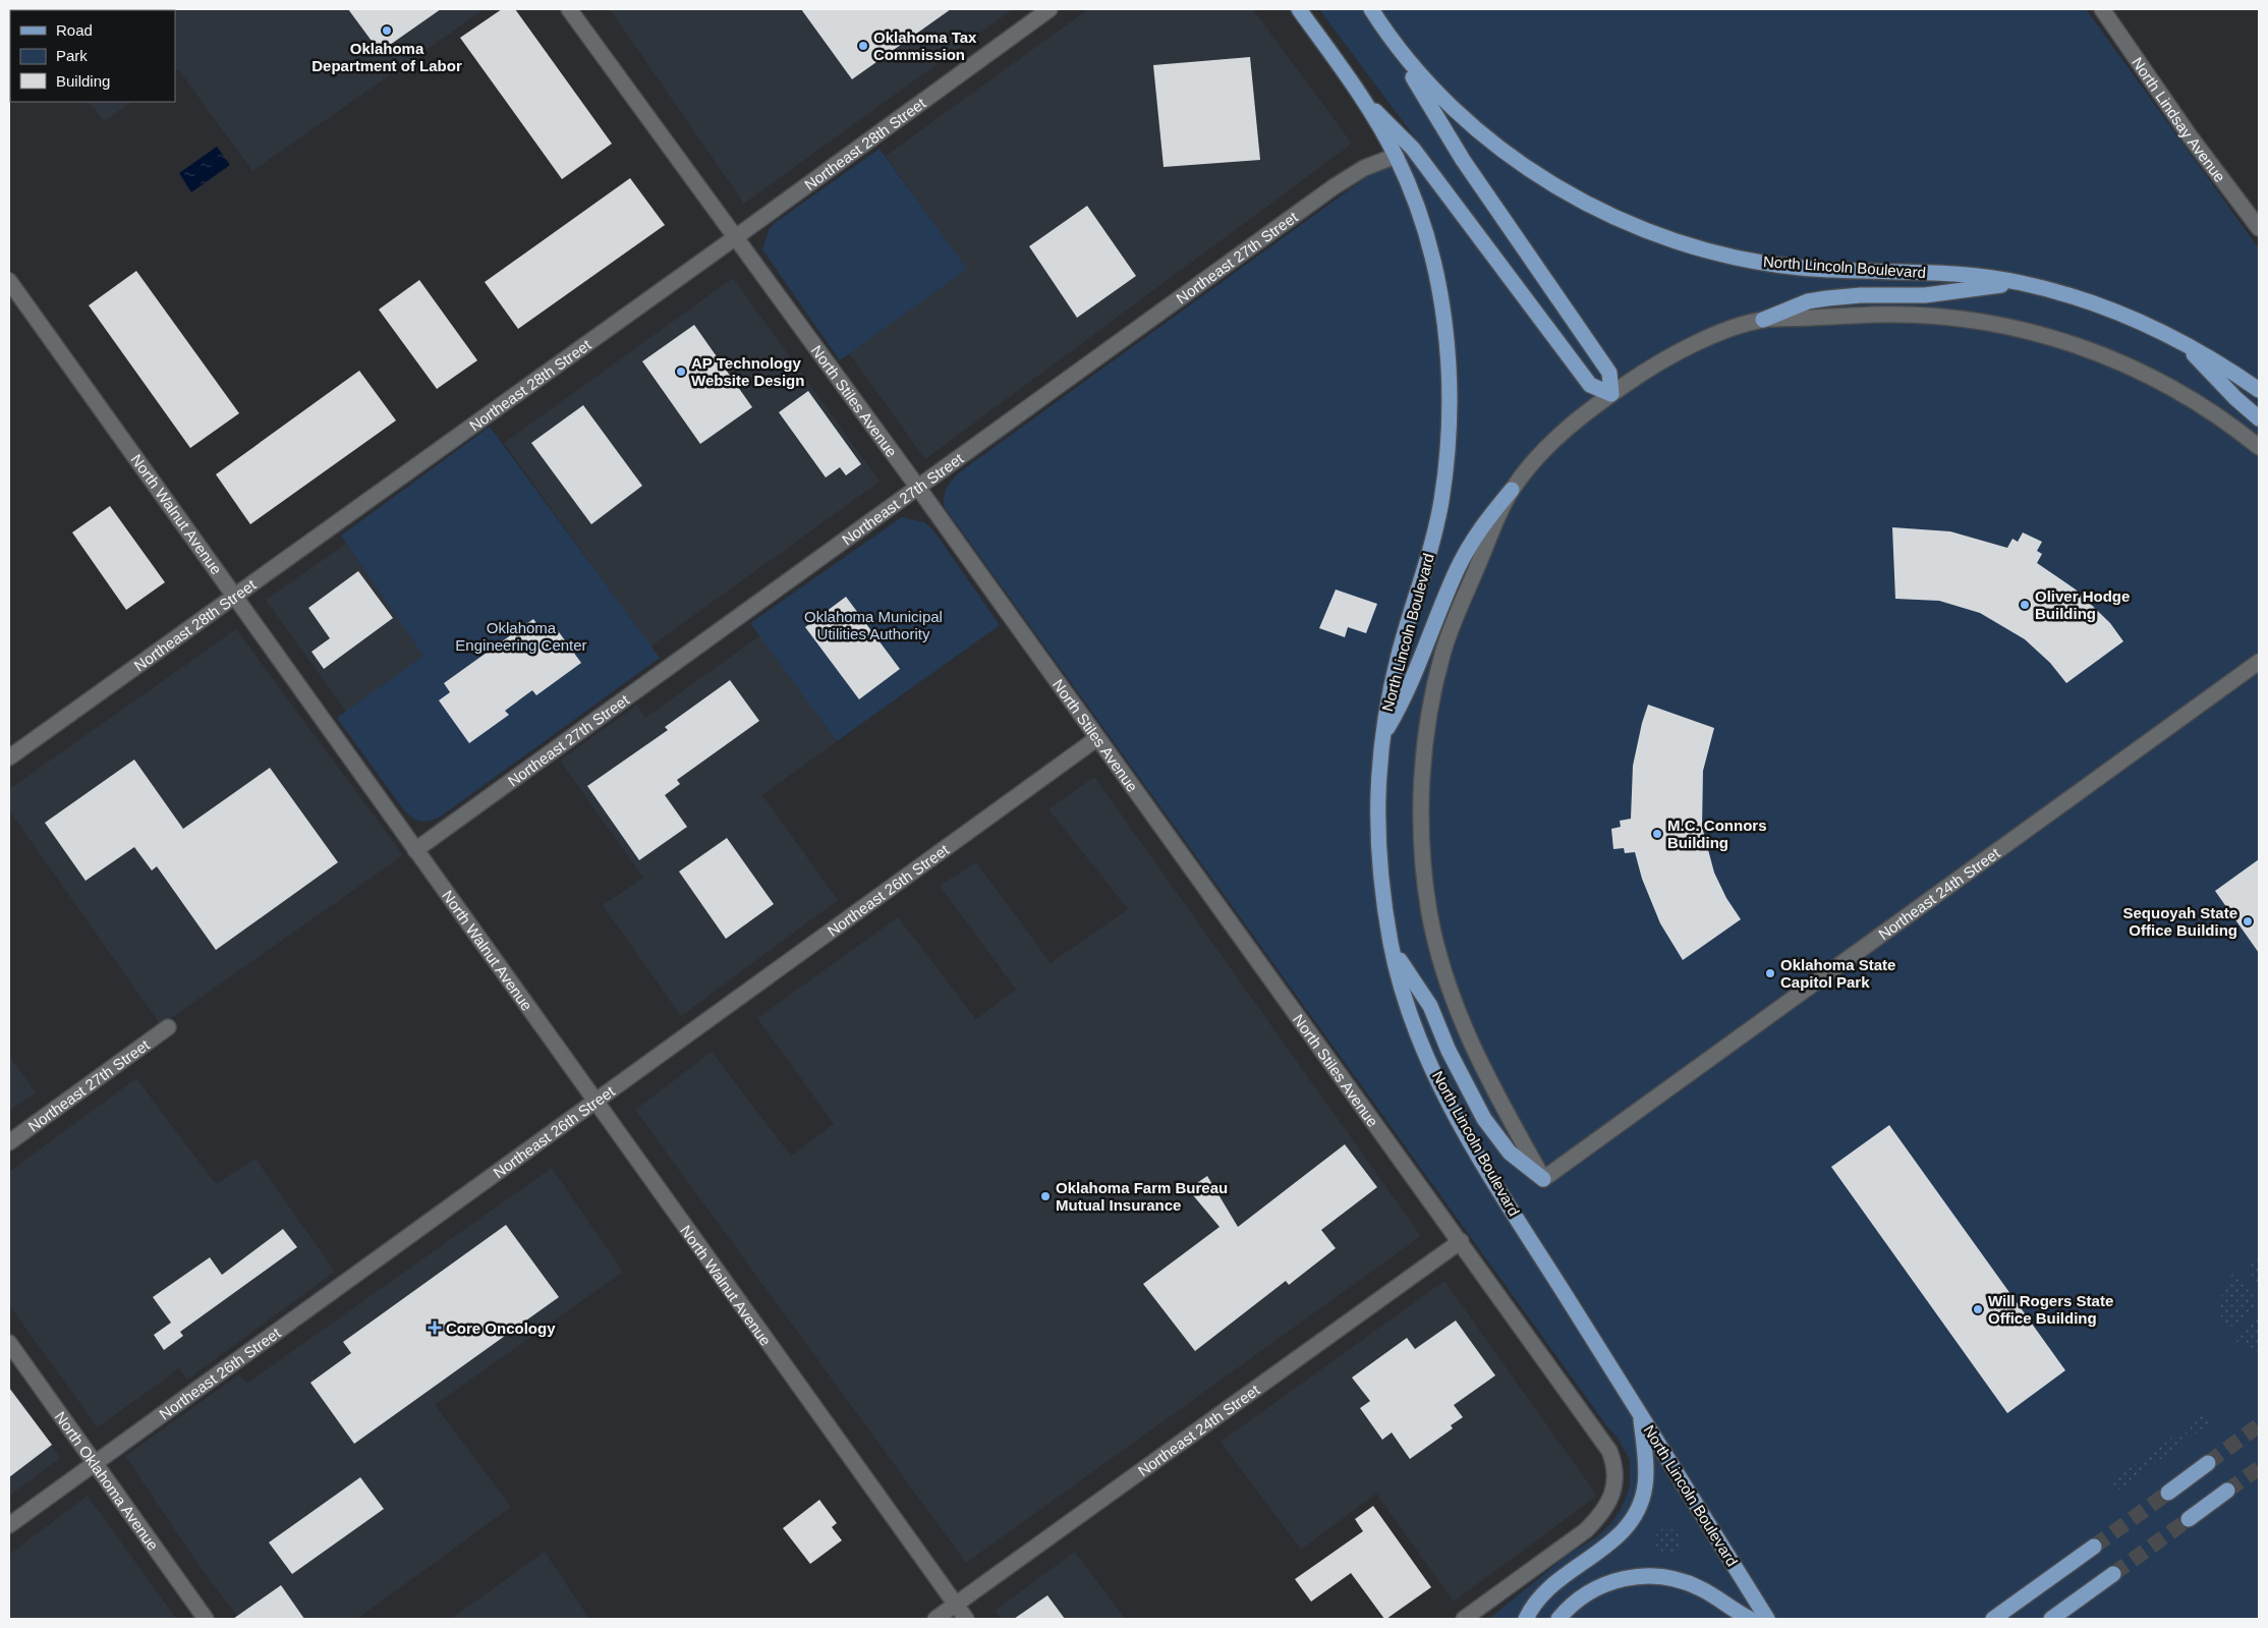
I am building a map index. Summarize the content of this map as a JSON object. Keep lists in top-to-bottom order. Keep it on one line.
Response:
{"streets":{"main road":["North Lincoln Boulevard"],"street":["North Lindsay Avenue","Northeast 28th Street","Northeast 27th Street","North Stiles Avenue","North Walnut Avenue","Northeast 26th Street","Northeast 24th Street","North Oklahoma Avenue"]},"crossings":[["Northeast 28th Street","North Stiles Avenue"],["Northeast 28th Street","North Walnut Avenue"],["Northeast 27th Street","North Lincoln Boulevard"],["Northeast 27th Street","North Stiles Avenue"],["Northeast 27th Street","North Walnut Avenue"],["North Stiles Avenue","Northeast 26th Street"],["North Stiles Avenue","Northeast 24th Street"],["North Walnut Avenue","Northeast 26th Street"],["North Walnut Avenue","Northeast 24th Street"],["Northeast 26th Street","North Oklahoma Avenue"]],"parks":["Oklahoma Municipal Utilities Authority","Oklahoma Engineering Center"],"places":{"other":["Oklahoma Department of Labor","Oklahoma Tax Commission","AP Technology Website Design","Oliver Hodge Building","M.C. Connors Building","Sequoyah State Office Building","Oklahoma State Capitol Park","Oklahoma Farm Bureau Mutual Insurance","Will Rogers State Office Building"],"health":["Core Oncology"]},"legend":["Road","Park","Building"]}
